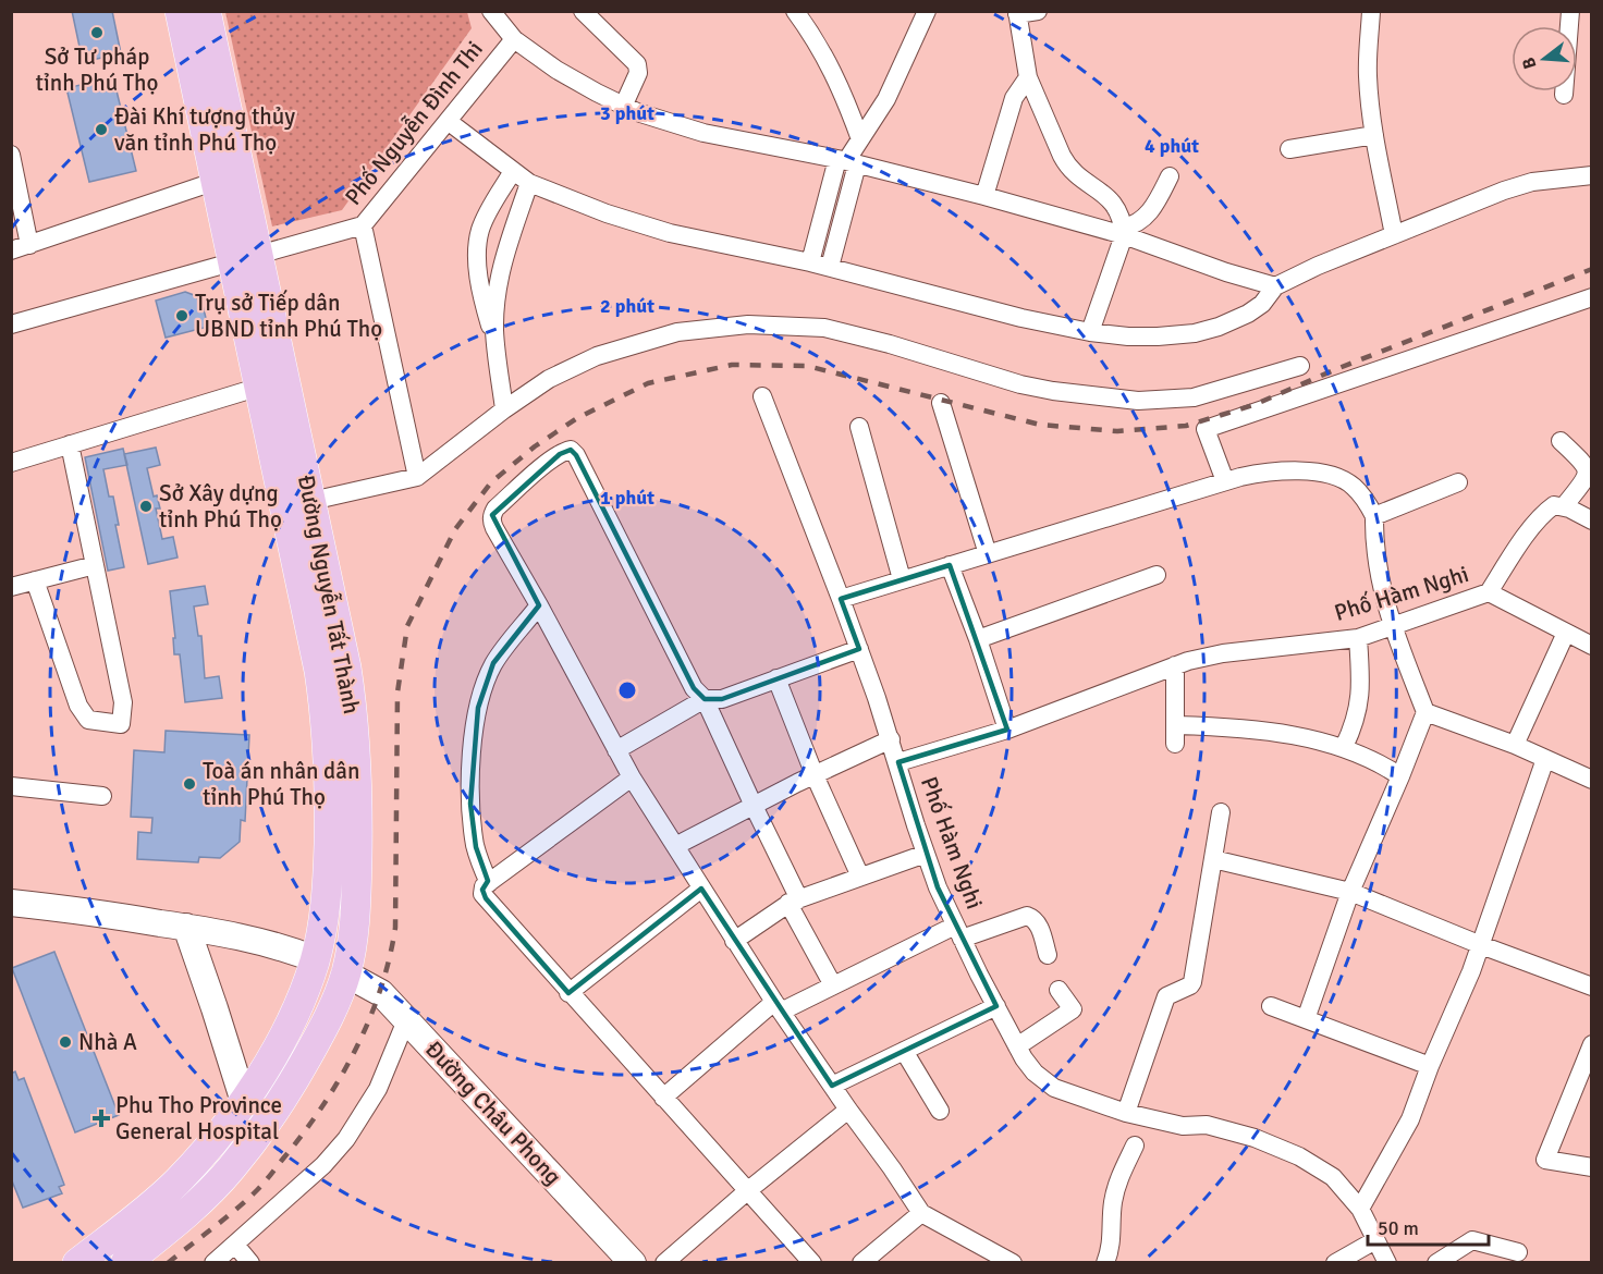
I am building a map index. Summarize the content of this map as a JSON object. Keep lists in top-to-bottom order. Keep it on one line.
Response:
{"streets":{"main road":["Đường Nguyễn Tất Thành"],"street":["Phố Nguyễn Đình Thi","Phố Hàm Nghi","Đường Châu Phong"]},"crossings":[["Phố Nguyễn Đình Thi","Đường Nguyễn Tất Thành"],["Đường Nguyễn Tất Thành","Đường Châu Phong"]],"places":{"other":["Sở Tư pháp tỉnh Phú Thọ","Đài Khí tượng thủy văn tỉnh Phú Thọ","Trụ sở Tiếp dân UBND tỉnh Phú Thọ","Sở Xây dựng tỉnh Phú Thọ","Toà án nhân dân tỉnh Phú Thọ","Nhà A"],"health":["Phu Tho Province General Hospital"]},"scale_bar":"50 m","north":"left","rings":["3 phút","4 phút","2 phút","1 phút"]}
